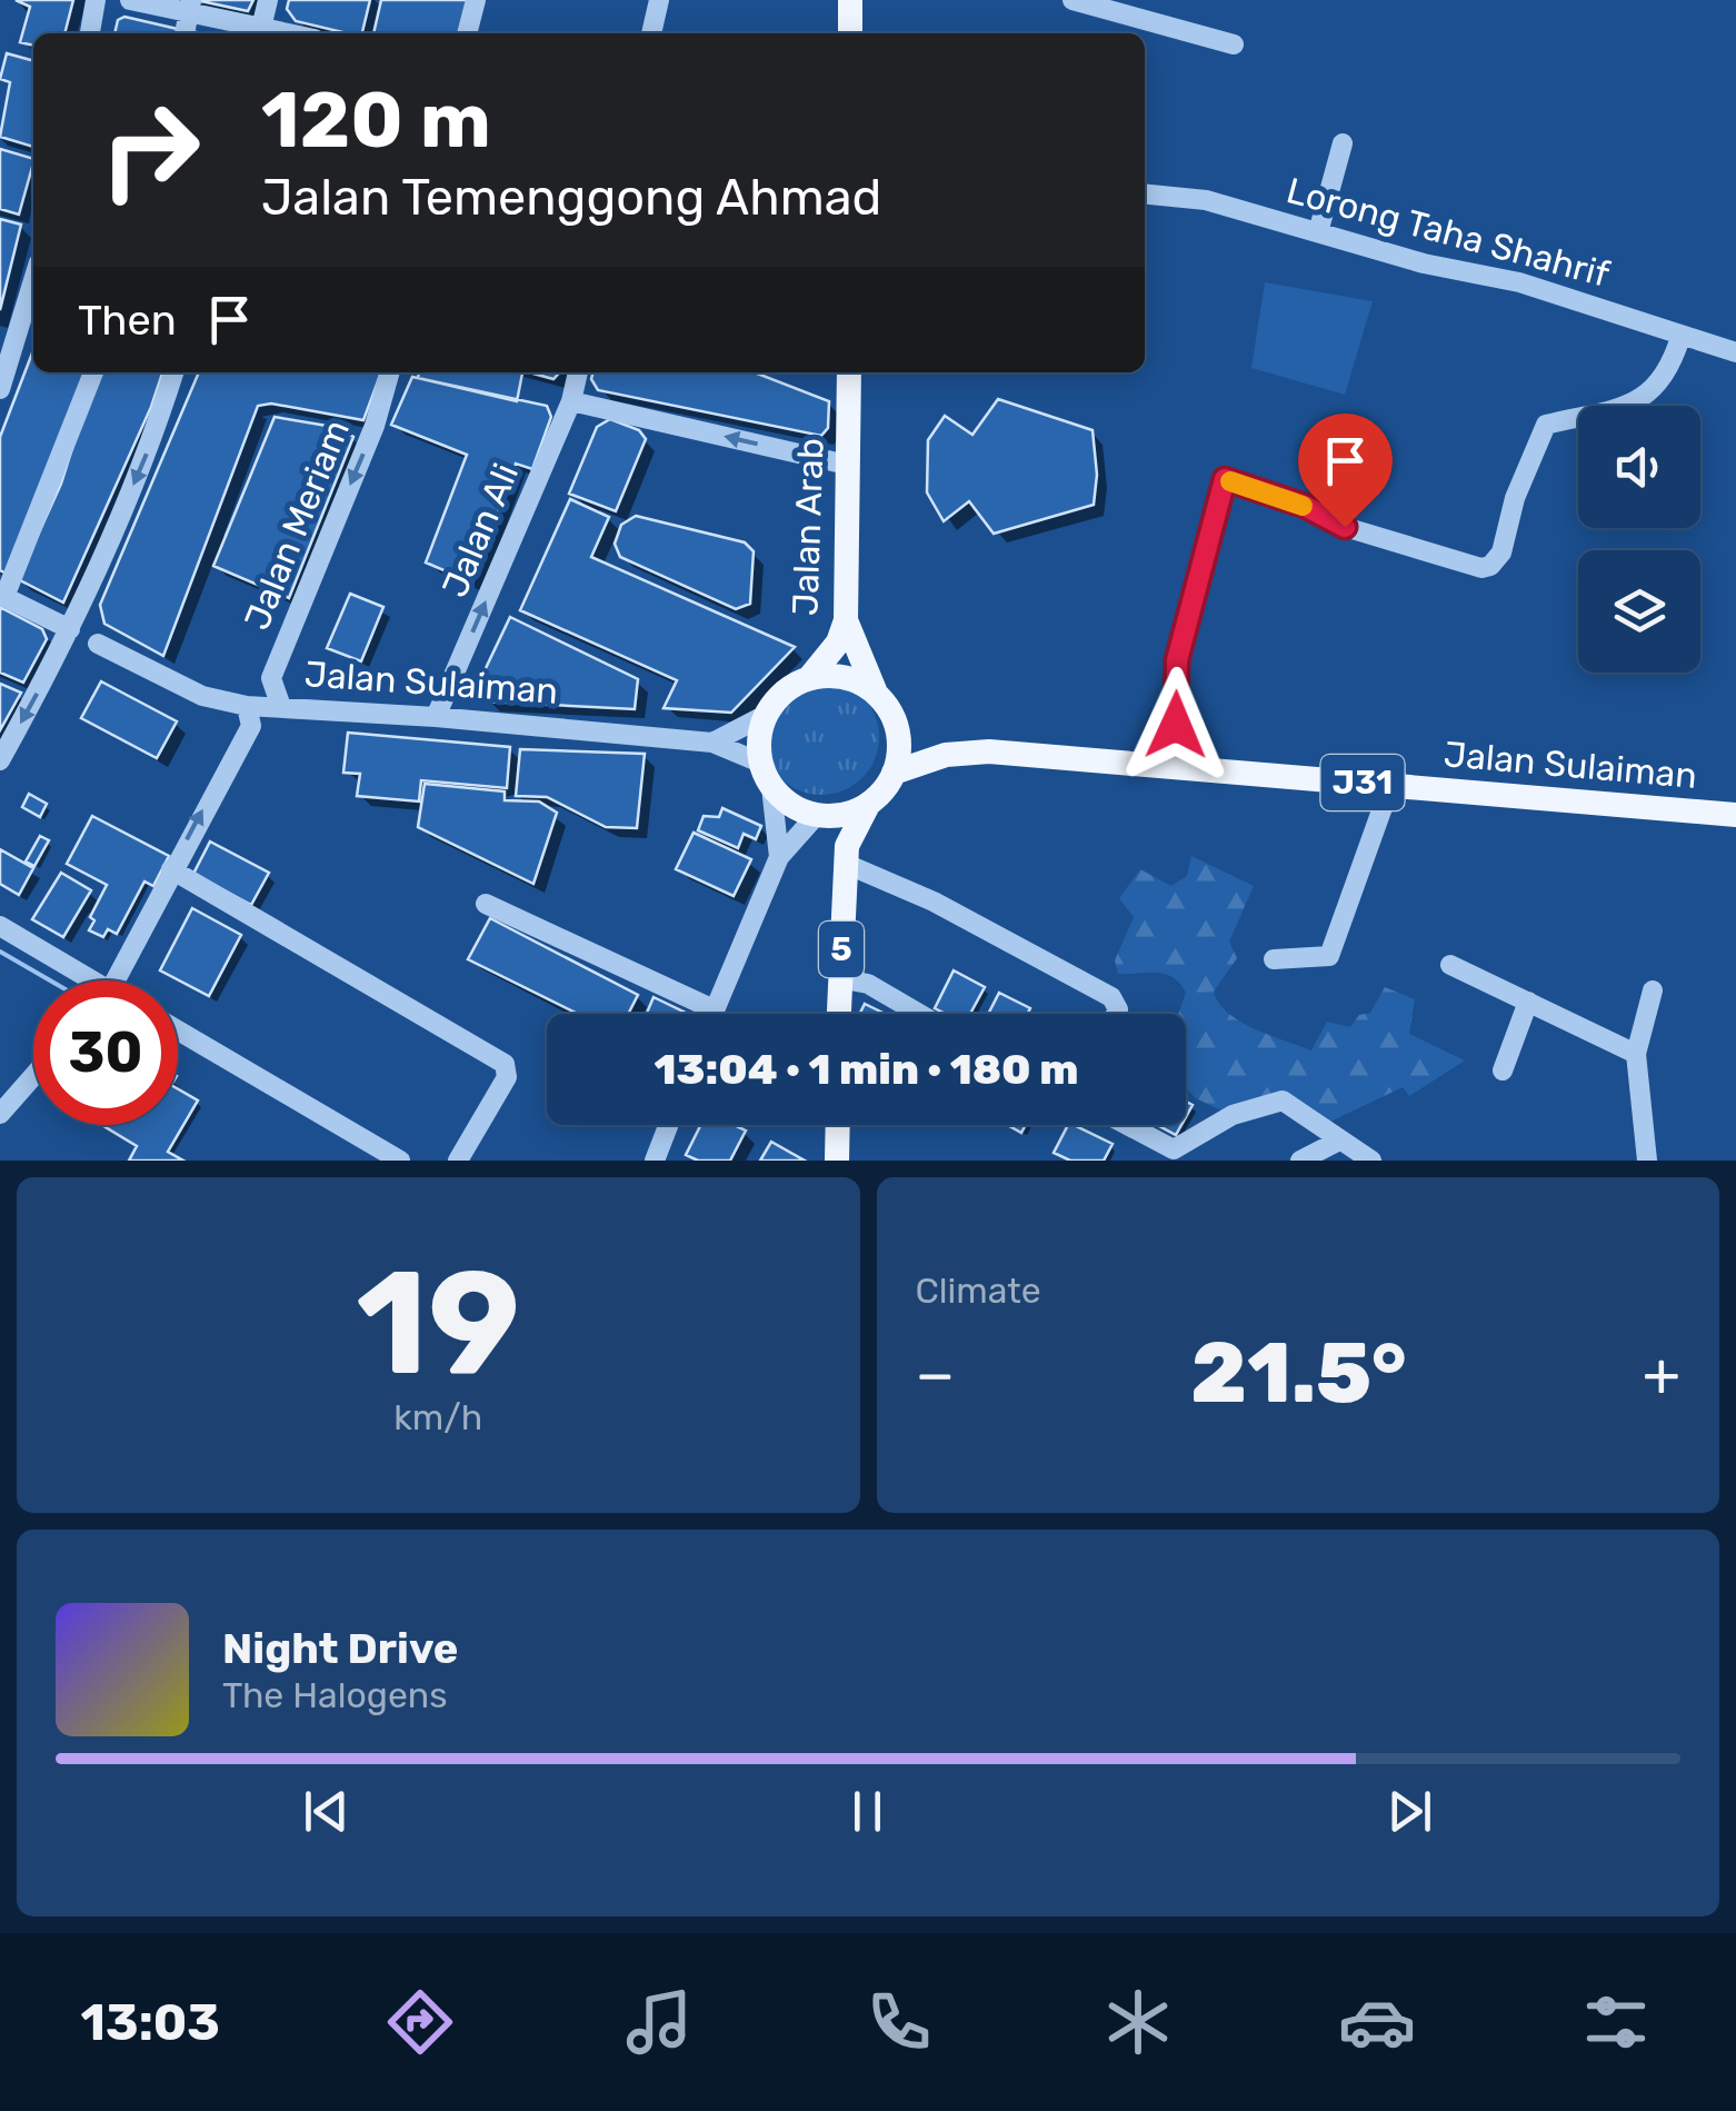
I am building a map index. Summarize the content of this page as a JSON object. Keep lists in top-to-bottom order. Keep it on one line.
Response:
{"streets":{"main road":["Jalan Arab","Jalan Sulaiman","J31","5"],"street":["Lorong Taha Shahrif","Jalan Meriam","Jalan Ali"]},"crossings":[["Jalan Meriam","Jalan Sulaiman"],["Jalan Arab","Jalan Sulaiman"],["Jalan Arab","J31"],["Jalan Arab","5"],["Jalan Ali","Jalan Sulaiman"],["Jalan Sulaiman","J31"],["Jalan Sulaiman","5"],["J31","5"]],"one_way":["Jalan Meriam","Jalan Ali"],"page":{"turn":["120 m","Jalan Temenggong Ahmad"],"then":"Then","limit":"30","trip":"13:04 · 1 min · 180 m","tile":[["19","km/h"],"Climate"],"heat":["−","21.5°","+"],"song":["Night Drive","The Halogens"],"tabs":"13:03"}}
